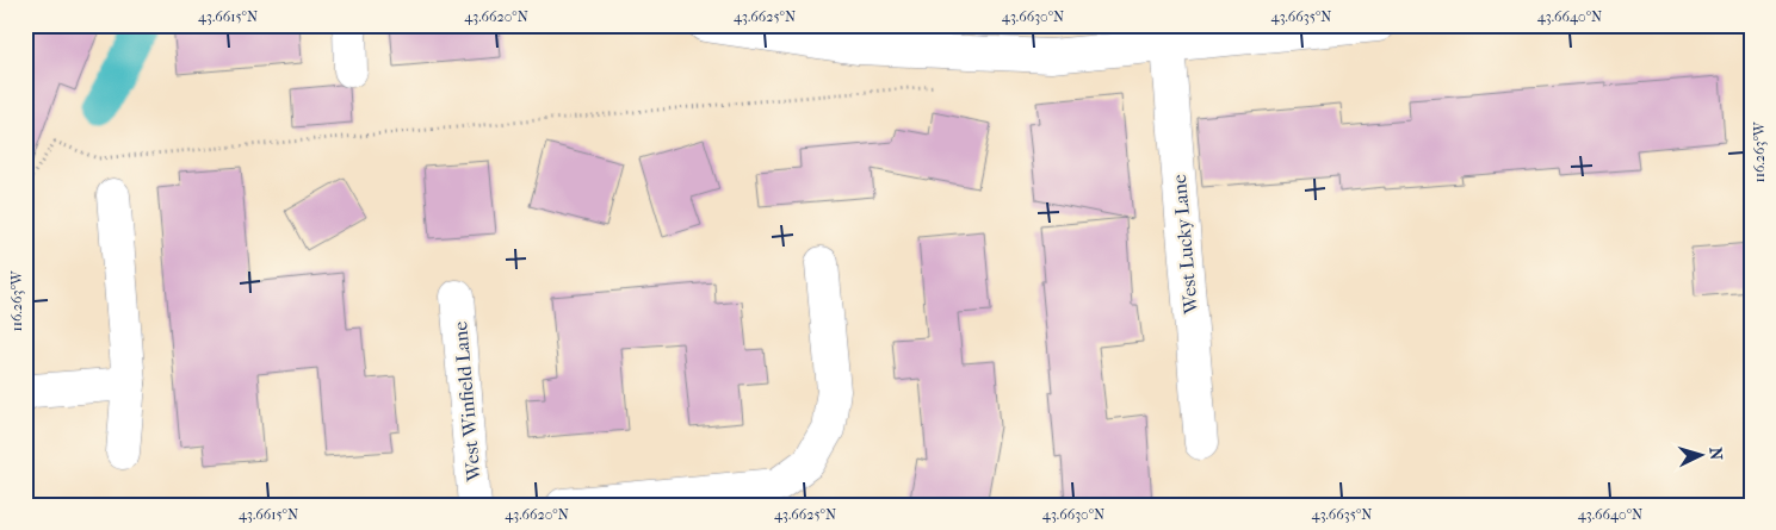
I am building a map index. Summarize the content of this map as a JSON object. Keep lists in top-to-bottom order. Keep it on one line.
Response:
{"streets":{"street":["West Lucky Lane","West Winfield Lane"]},"north":"right","coordinates":["43.6615°N","43.6620°N","43.6625°N","43.6630°N","43.6635°N","43.6640°N","116.263°W"]}
